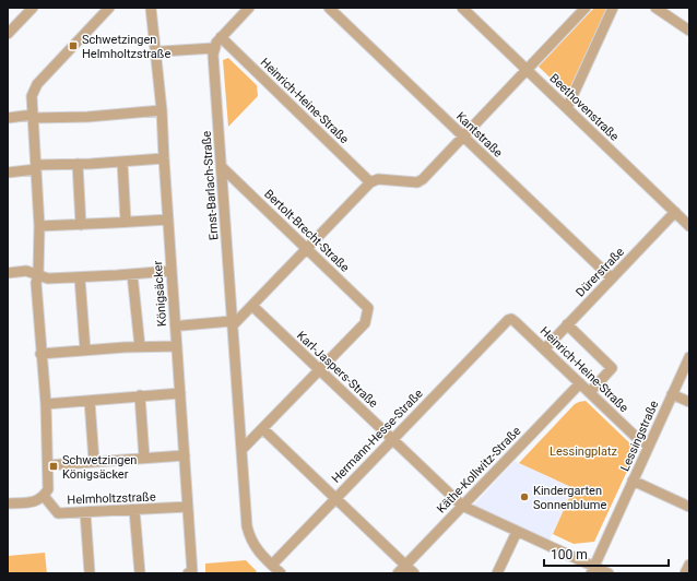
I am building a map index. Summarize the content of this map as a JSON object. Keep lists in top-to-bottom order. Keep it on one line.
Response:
{"streets":{"street":["Heinrich-Heine-Straße","Beethovenstraße","Kantstraße","Ernst-Barlach-Straße","Bertolt-Brecht-Straße","Dürerstraße","Königsäcker","Karl-Jaspers-Straße","Hermann-Hesse-Straße","Lessingstraße","Käthe-Kollwitz-Straße","Helmholtzstraße"]},"crossings":[["Heinrich-Heine-Straße","Dürerstraße"],["Heinrich-Heine-Straße","Hermann-Hesse-Straße"],["Heinrich-Heine-Straße","Lessingstraße"],["Heinrich-Heine-Straße","Käthe-Kollwitz-Straße"],["Beethovenstraße","Dürerstraße"],["Kantstraße","Dürerstraße"],["Ernst-Barlach-Straße","Bertolt-Brecht-Straße"],["Ernst-Barlach-Straße","Hermann-Hesse-Straße"],["Bertolt-Brecht-Straße","Karl-Jaspers-Straße"],["Königsäcker","Helmholtzstraße"],["Karl-Jaspers-Straße","Hermann-Hesse-Straße"],["Karl-Jaspers-Straße","Lessingstraße"],["Karl-Jaspers-Straße","Käthe-Kollwitz-Straße"]],"parks":["Lessingplatz"],"places":{"transit":["Schwetzingen Helmholtzstraße","Schwetzingen Königsäcker"],"other":["Kindergarten Sonnenblume"]},"scale_bar":"100 m"}
